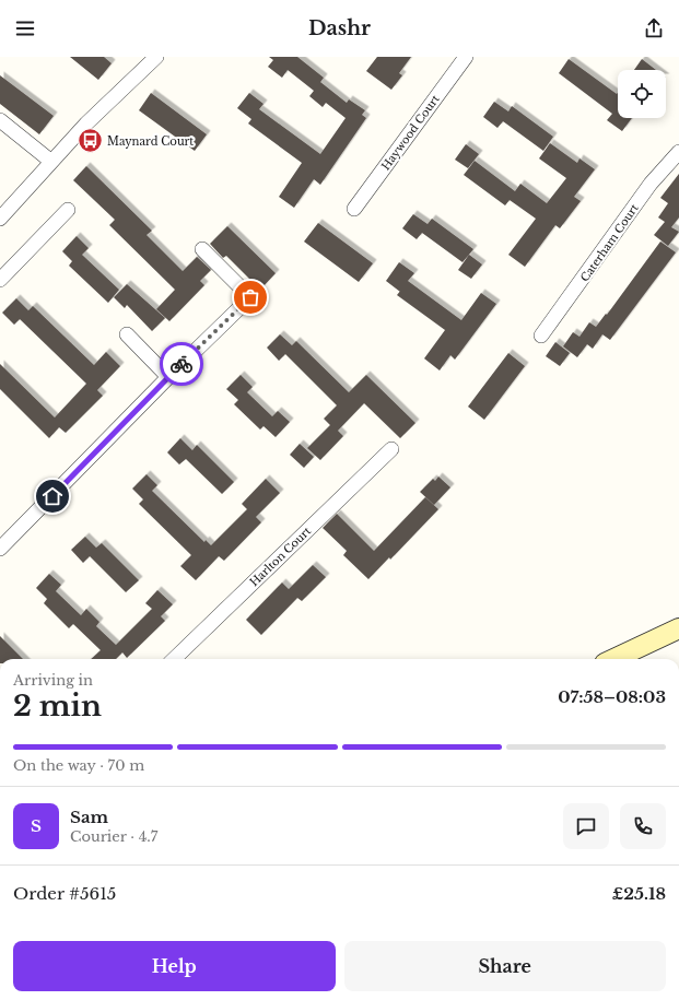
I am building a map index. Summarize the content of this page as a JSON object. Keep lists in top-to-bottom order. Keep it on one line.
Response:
{"streets":{"street":["Haywood Court","Caterham Court","Harlton Court"]},"places":{"bus stop":["Maynard Court"]},"page":{"header":"Dashr","heading":["2 min","Arriving in","07:58–08:03"],"panel":["Sam","Courier · 4.7","Order #5615","£25.18"],"bar":"On the way · 70 m","round":"S","buttons":["Help","Share"]}}
